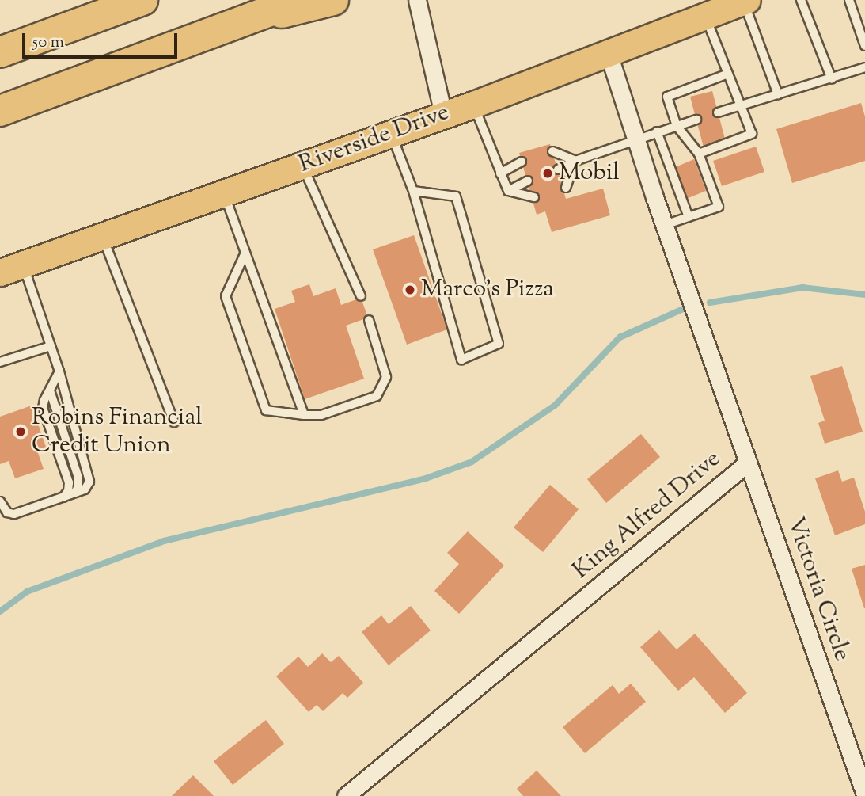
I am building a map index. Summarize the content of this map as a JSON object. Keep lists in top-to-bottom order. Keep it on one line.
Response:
{"streets":{"main road":["Riverside Drive"],"street":["King Alfred Drive","Victoria Circle"]},"crossings":[["Riverside Drive","King Alfred Drive"],["King Alfred Drive","Victoria Circle"]],"places":["Mobil","Marco's Pizza","Robins Financial Credit Union"],"scale_bar":"50 m"}
